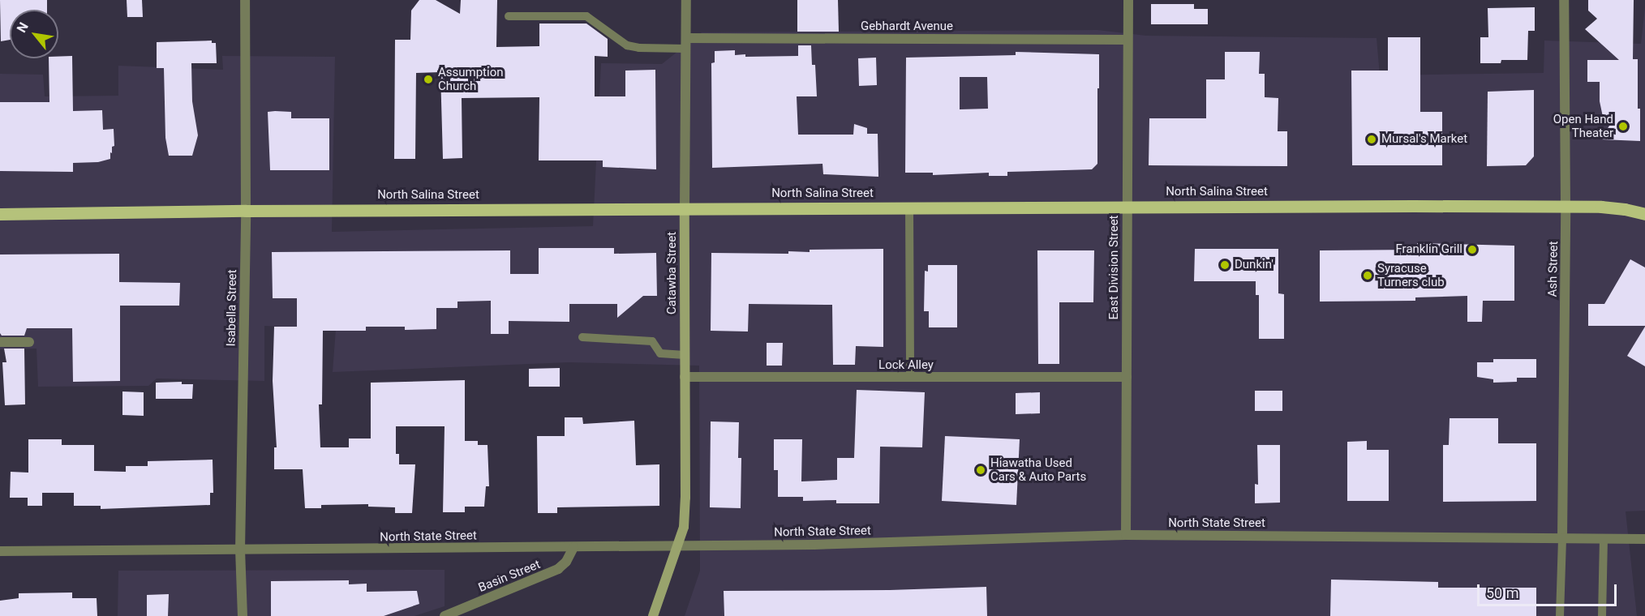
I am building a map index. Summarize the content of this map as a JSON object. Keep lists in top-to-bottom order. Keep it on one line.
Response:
{"streets":{"main road":["North Salina Street"],"street":["Gebhardt Avenue","East Division Street","Ash Street","Catawba Street","Isabella Street","Lock Alley","North State Street","Basin Street"]},"crossings":[["Gebhardt Avenue","East Division Street"],["Gebhardt Avenue","Catawba Street"],["North Salina Street","East Division Street"],["North Salina Street","Ash Street"],["North Salina Street","Catawba Street"],["North Salina Street","Isabella Street"],["East Division Street","Lock Alley"],["East Division Street","North State Street"],["Ash Street","North State Street"],["Catawba Street","Lock Alley"],["Catawba Street","North State Street"],["Isabella Street","North State Street"],["North State Street","Basin Street"]],"places":["Assumption Church","Open Hand Theater","Mursal's Market","Franklin Grill","Dunkin'","Syracuse Turners club","Hiawatha Used Cars & Auto Parts"],"scale_bar":"50 m","north":"top left"}
